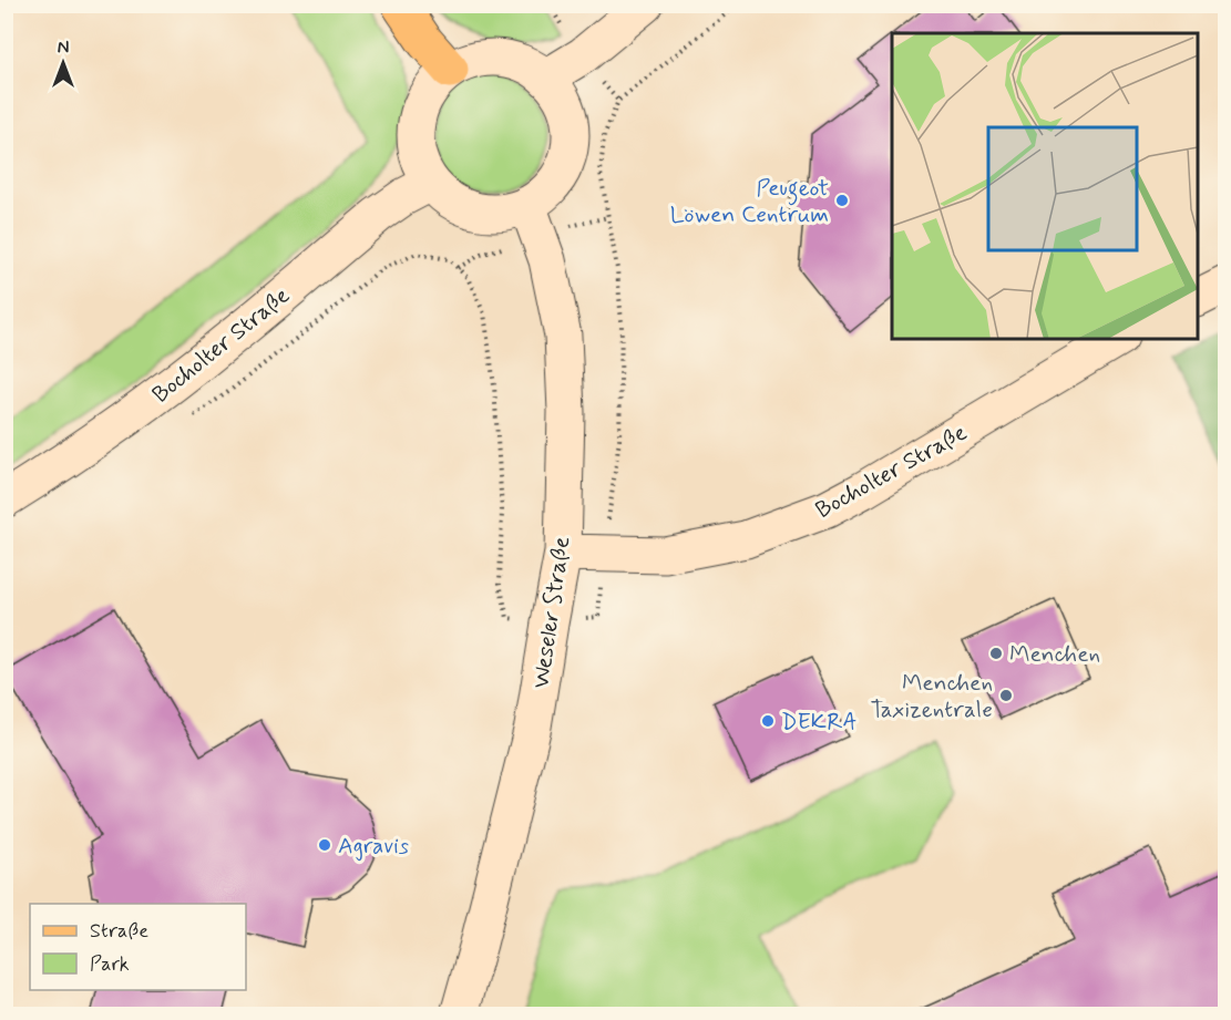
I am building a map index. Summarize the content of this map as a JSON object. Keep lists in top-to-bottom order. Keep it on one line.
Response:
{"streets":{"street":["Bocholter Straße","Weseler Straße"]},"crossings":[["Bocholter Straße","Weseler Straße"]],"places":["Peugeot Löwen Centrum","Menchen","Menchen Taxizentrale","DEKRA","Agravis"],"legend":["Straße","Park"],"north":"top"}
